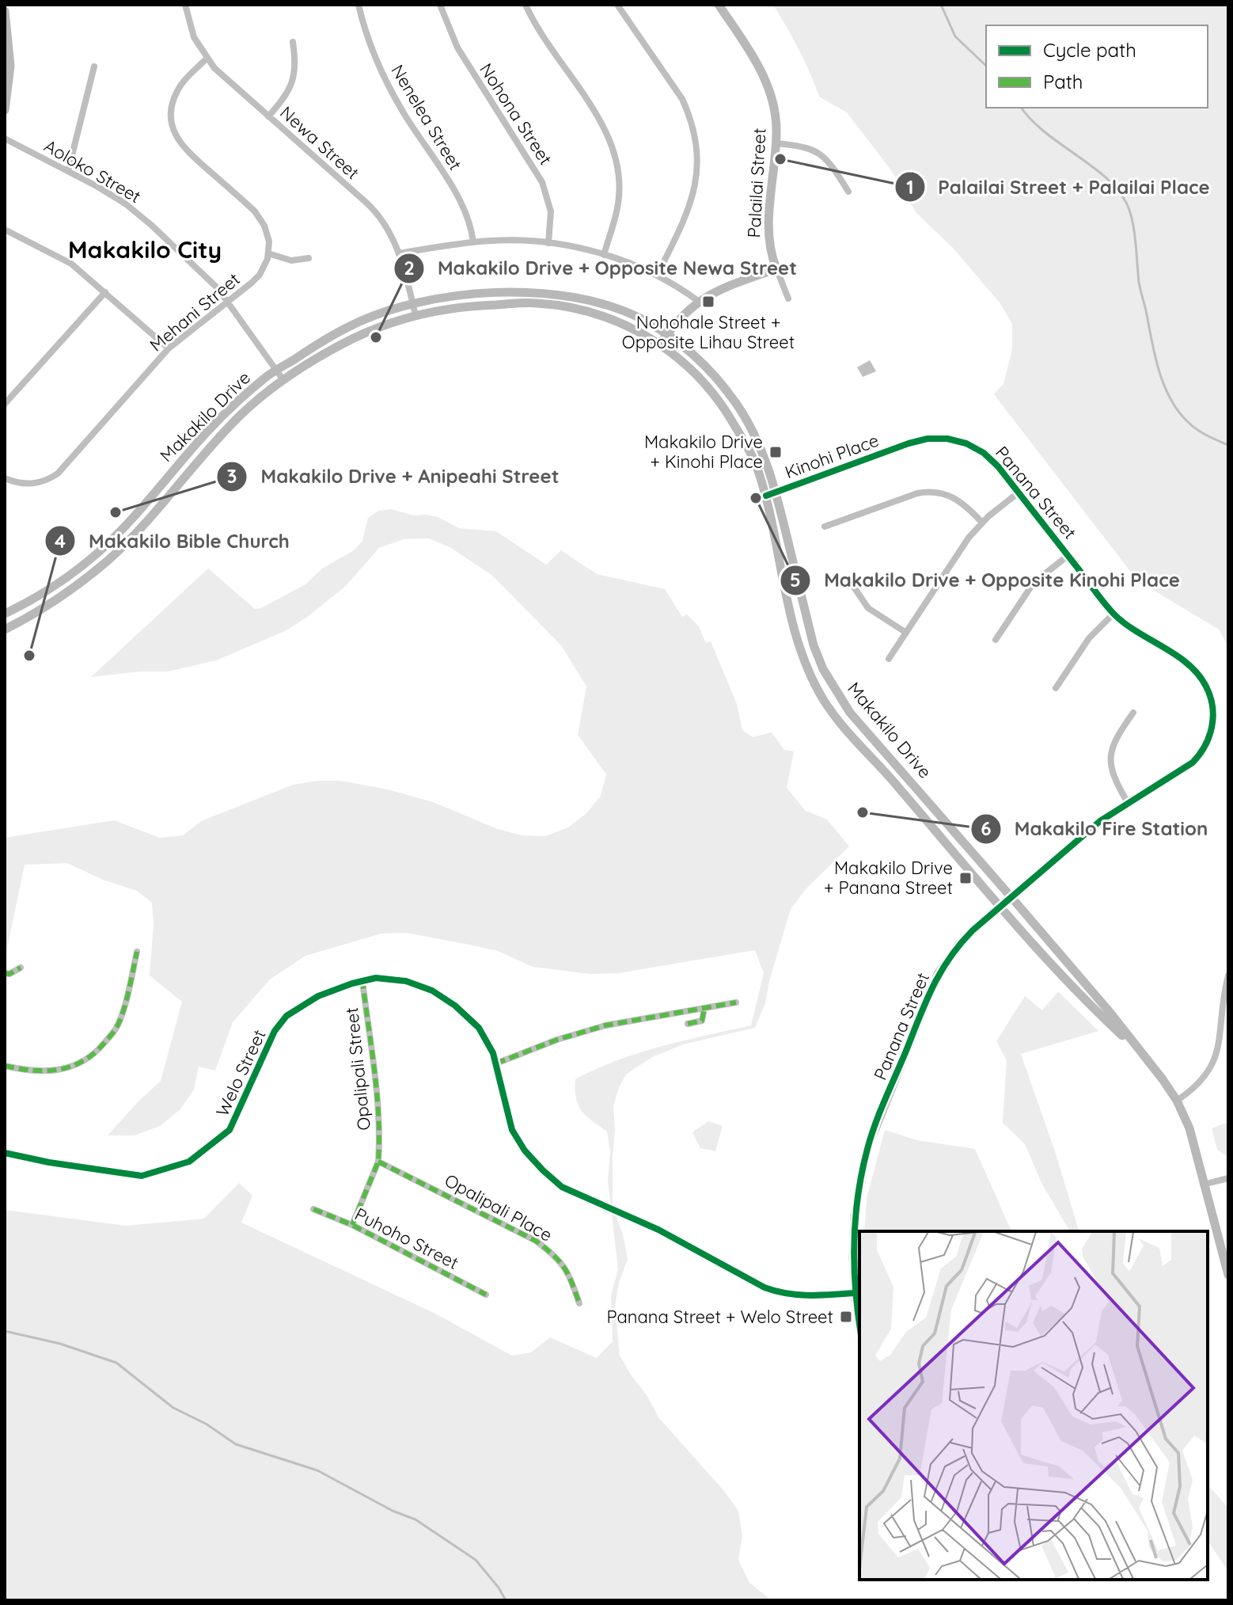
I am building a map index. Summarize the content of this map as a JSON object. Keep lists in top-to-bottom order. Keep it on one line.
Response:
{"streets":{"main road":["Palailai Street","Makakilo Drive","Panana Street","Welo Street"],"street":["Nohona Street","Nenelea Street","Newa Street","Aoloko Street","Mehani Street","Kinohi Place","Opalipali Street","Opalipali Place","Puhoho Street"]},"crossings":[["Newa Street","Makakilo Drive"],["Aoloko Street","Mehani Street"],["Aoloko Street","Makakilo Drive"],["Makakilo Drive","Kinohi Place"],["Makakilo Drive","Panana Street"],["Kinohi Place","Panana Street"],["Panana Street","Welo Street"],["Opalipali Street","Welo Street"],["Opalipali Street","Opalipali Place"],["Opalipali Street","Puhoho Street"]],"districts":["Makakilo City"],"places":{"other":["Palailai Street + Palailai Place","Makakilo Drive + Opposite Newa Street","Makakilo Drive + Opposite Kinohi Place","Makakilo Drive + Anipeahi Street","Makakilo Bible Church","Makakilo Fire Station"],"transit":["Nohohale Street + Opposite Lihau Street","Makakilo Drive + Kinohi Place","Makakilo Drive + Panana Street","Panana Street + Welo Street"]},"legend":["Cycle path","Path"]}
